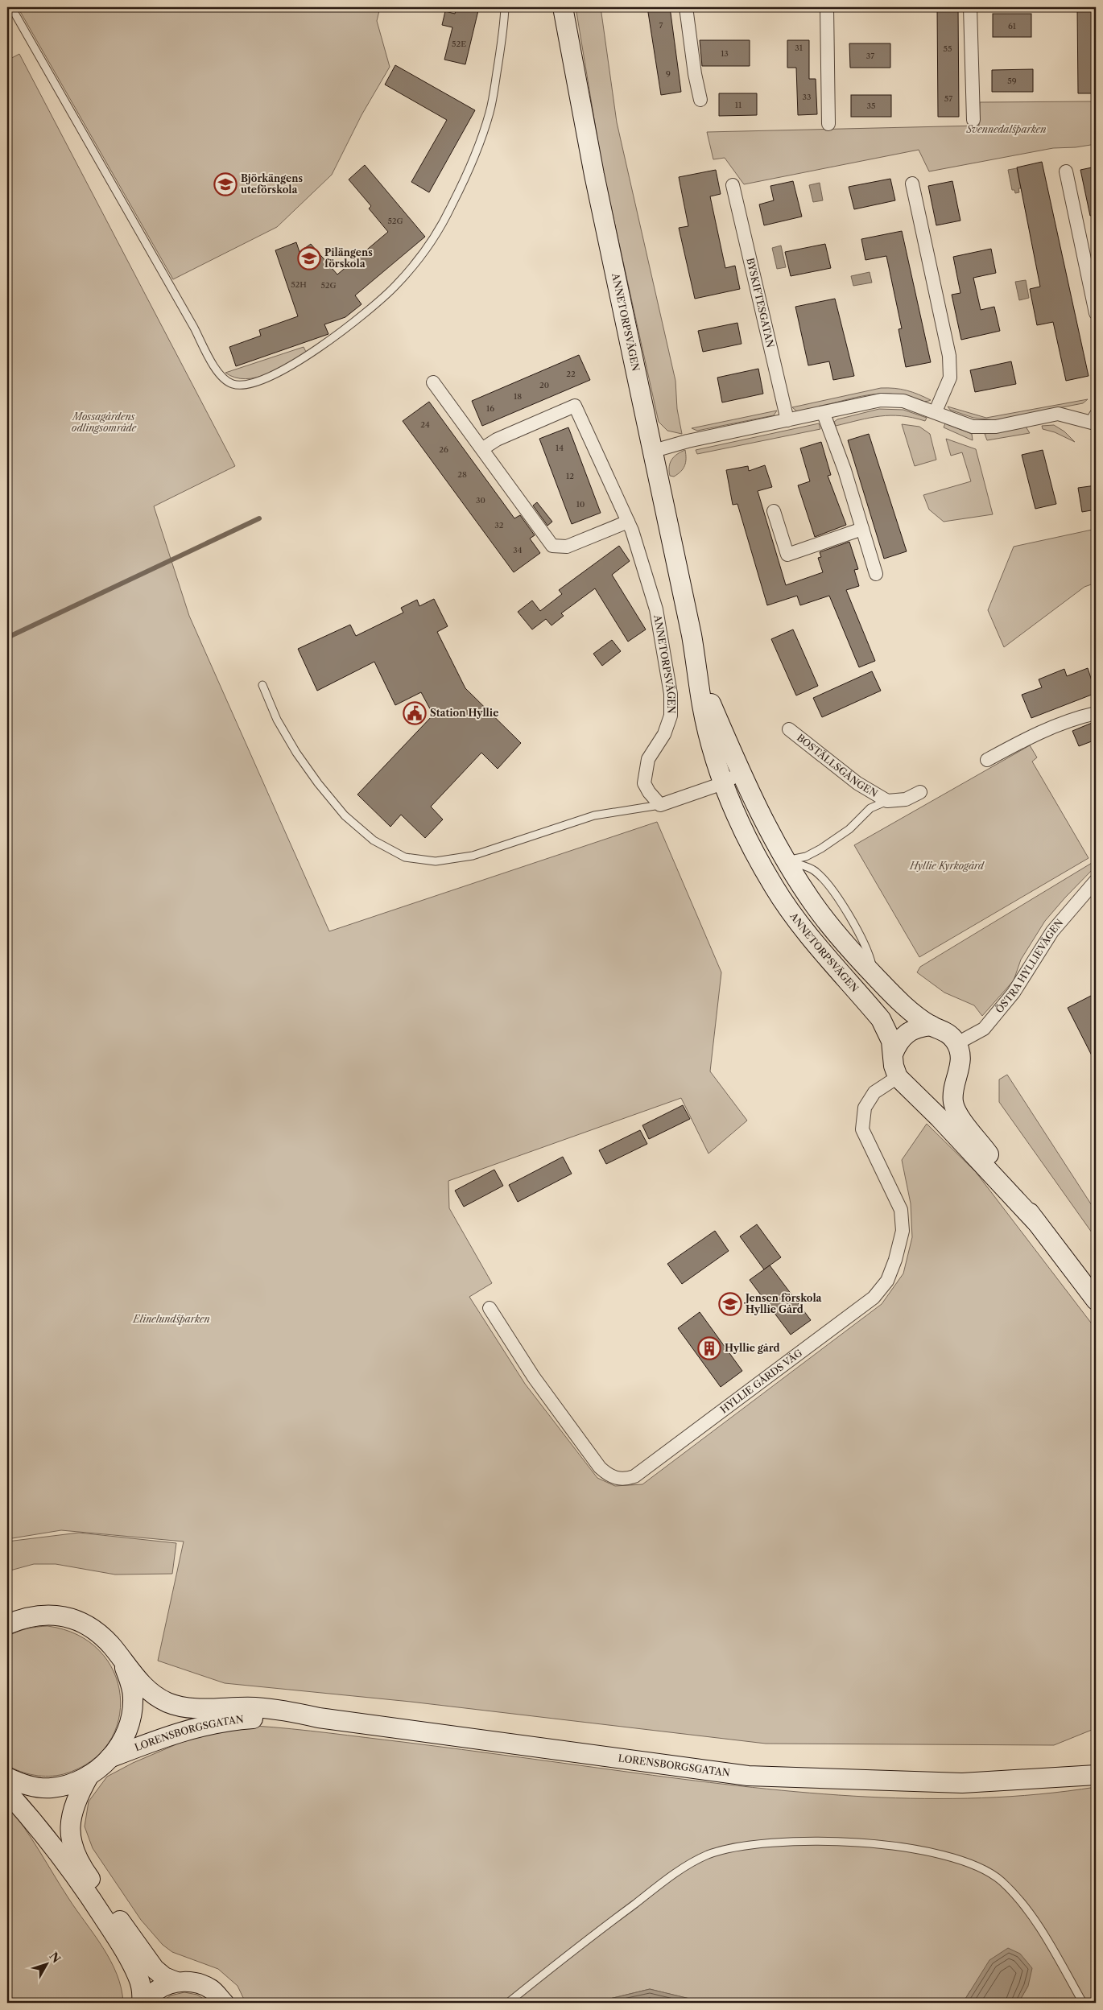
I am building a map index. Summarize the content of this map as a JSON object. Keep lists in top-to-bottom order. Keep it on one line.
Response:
{"streets":{"main road":["ANNETORPSVÄGEN","LORENSBORGSGATAN"],"street":["BYSKIFTESGATAN","BOSTÄLLSGÅNGEN","ÖSTRA HYLLIEVÄGEN","HYLLIE GÅRDS VÄG"]},"crossings":[["ANNETORPSVÄGEN","ÖSTRA HYLLIEVÄGEN"],["ANNETORPSVÄGEN","HYLLIE GÅRDS VÄG"],["ÖSTRA HYLLIEVÄGEN","HYLLIE GÅRDS VÄG"]],"parks":["Svennedalsparken","Mossagårdens odlingsområde","Hyllie Kyrkogård","Elinelundsparken"],"places":{"school or university":["Björkängens uteförskola","Pilängens förskola","Jensen förskola Hyllie Gård"],"public building":["Station Hyllie"],"building":["Hyllie gård"]},"house_numbers":["7","61","52E","31","55","13","37","9","59","33","57","11","35","52G","52H","52G","22","20","18","16","24","14","26","28","12","30","10","32","34"],"north":"top right"}
